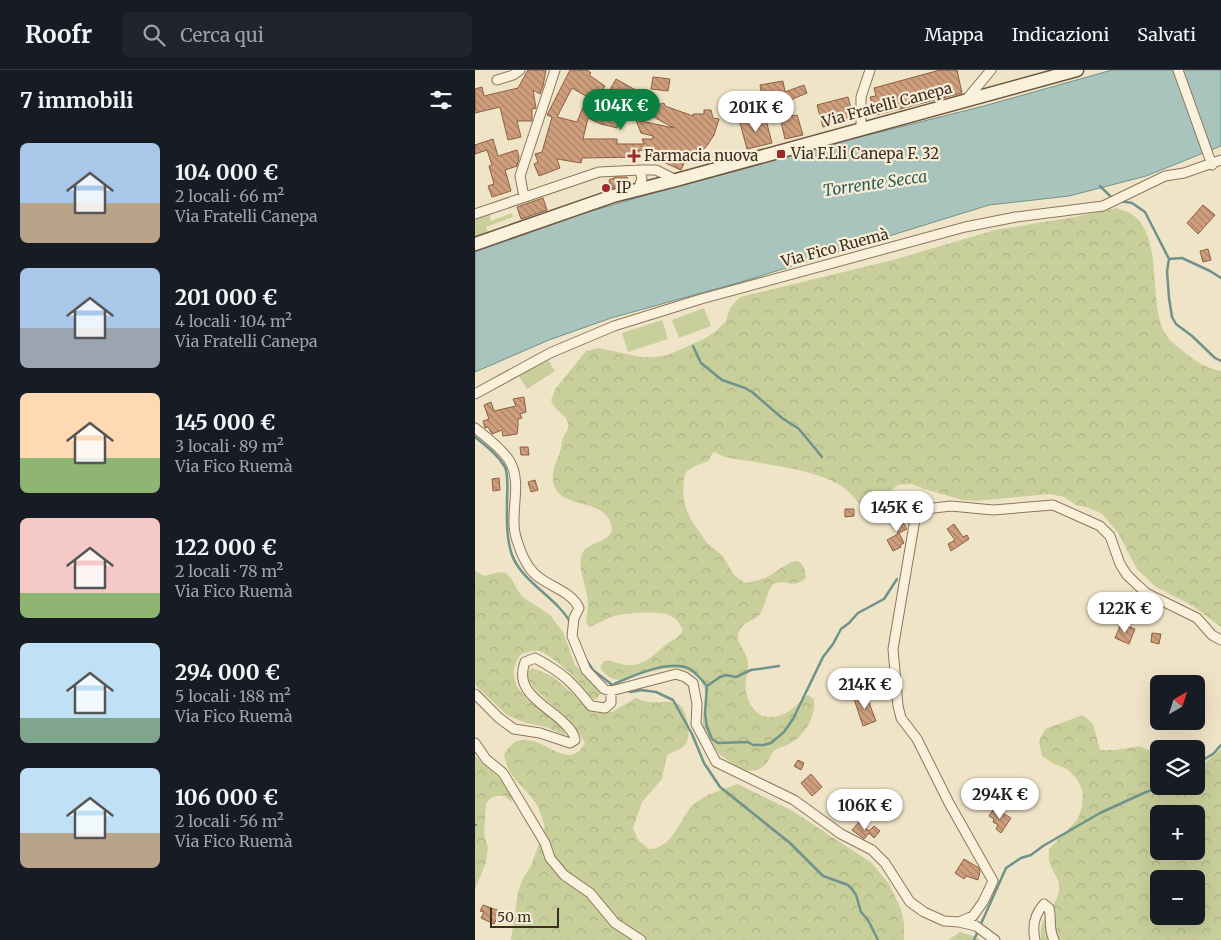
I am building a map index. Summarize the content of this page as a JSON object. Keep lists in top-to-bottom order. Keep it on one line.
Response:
{"streets":{"main road":["Via Fratelli Canepa"],"street":["Via Fico Ruemà"]},"water":["Torrente Secca"],"places":{"transit":["Via F.Lli Canepa F. 32"],"health":["Farmacia nuova"],"other":["IP"]},"scale_bar":"50 m","north":"top right","page":{"header":"Roofr","search":"Cerca qui","nav":["Mappa","Indicazioni","Salvati"],"heading":"7 immobili","price":["104K €","201K €","145K €","122K €","214K €","294K €","106K €"],"list":[{"name":"104 000 €","note":"2 locali · 66 m² · Via Fratelli Canepa"},{"name":"201 000 €","note":"4 locali · 104 m² · Via Fratelli Canepa"},{"name":"145 000 €","note":"3 locali · 89 m² · Via Fico Ruemà"},{"name":"122 000 €","note":"2 locali · 78 m² · Via Fico Ruemà"},{"name":"294 000 €","note":"5 locali · 188 m² · Via Fico Ruemà"},{"name":"106 000 €","note":"2 locali · 56 m² · Via Fico Ruemà"}],"map_buttons":["+","−"],"scale":"50 m"}}
